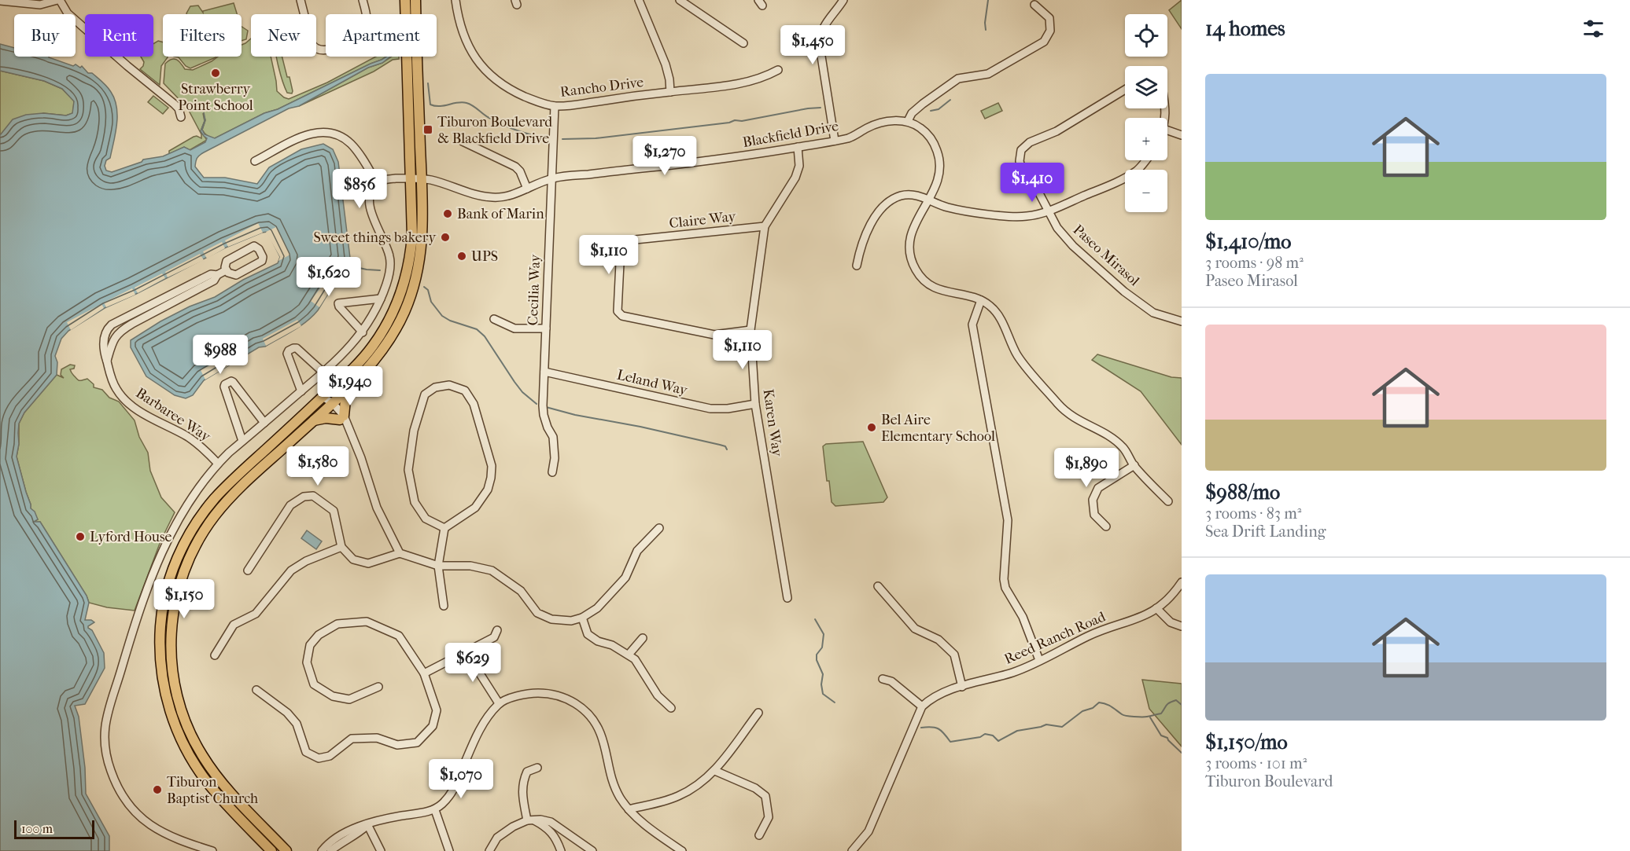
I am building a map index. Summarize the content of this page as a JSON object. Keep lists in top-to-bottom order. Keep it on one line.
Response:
{"streets":{"street":["Rancho Drive","Blackfield Drive","Claire Way","Paseo Mirasol","Cecilia Way","Leland Way","Barbaree Way","Karen Way","Reed Ranch Road"]},"crossings":[["Rancho Drive","Cecilia Way"],["Blackfield Drive","Cecilia Way"],["Blackfield Drive","Karen Way"],["Claire Way","Karen Way"],["Cecilia Way","Leland Way"],["Leland Way","Karen Way"]],"places":{"other":["Strawberry Point School","Bank of Marin","Sweet things bakery","UPS","Bel Aire Elementary School","Lyford House","Tiburon Baptist Church"],"transit":["Tiburon Boulevard & Blackfield Drive"]},"scale_bar":"100 m","page":{"heading":"14 homes","map_buttons":["+","−"],"chip":["Buy","Rent","Filters","New","Apartment"],"price":["$1,450","$1,270","$1,410","$856","$1,110","$1,620","$1,110","$988","$1,940","$1,580","$1,890","$1,150","$629","$1,070"],"list":[{"name":"$1,410/mo","note":"3 rooms · 98 m² · Paseo Mirasol"},{"name":"$988/mo","note":"3 rooms · 83 m² · Sea Drift Landing"},{"name":"$1,150/mo","note":"3 rooms · 101 m² · Tiburon Boulevard"}],"scale":"100 m"}}
